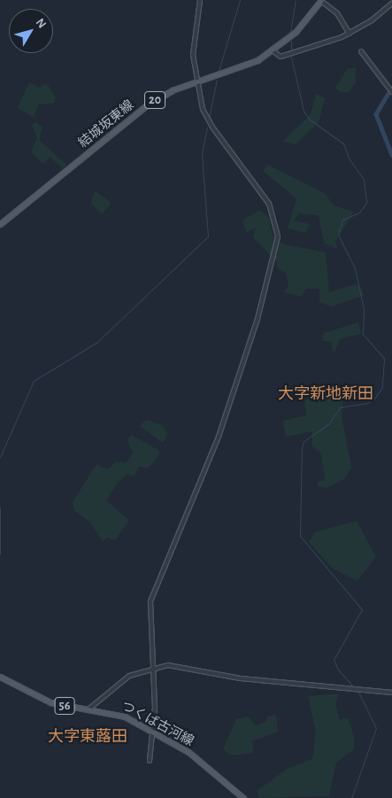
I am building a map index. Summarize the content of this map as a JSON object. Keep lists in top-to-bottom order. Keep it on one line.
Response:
{"streets":{"main road":["20","結城坂東線","56","つくば古河線"]},"districts":["大字新地新田","大字東蕗田"],"north":"top right"}
